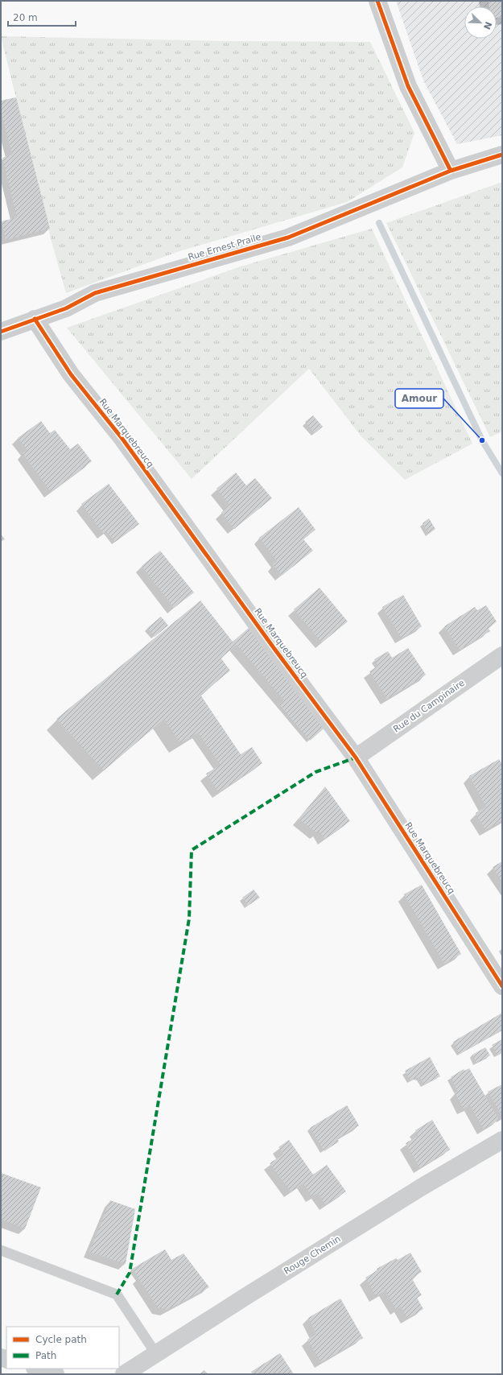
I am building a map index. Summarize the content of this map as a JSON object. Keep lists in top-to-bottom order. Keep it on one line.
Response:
{"streets":{"street":["Rue Ernest Praile","Rue Marquebreucq","Rue du Campinaire","Rouge Chemin"]},"crossings":[["Rue Ernest Praile","Rue Marquebreucq"],["Rue Marquebreucq","Rue du Campinaire"]],"places":["Amour"],"legend":["Cycle path","Path"],"scale_bar":"20 m","north":"bottom right"}
